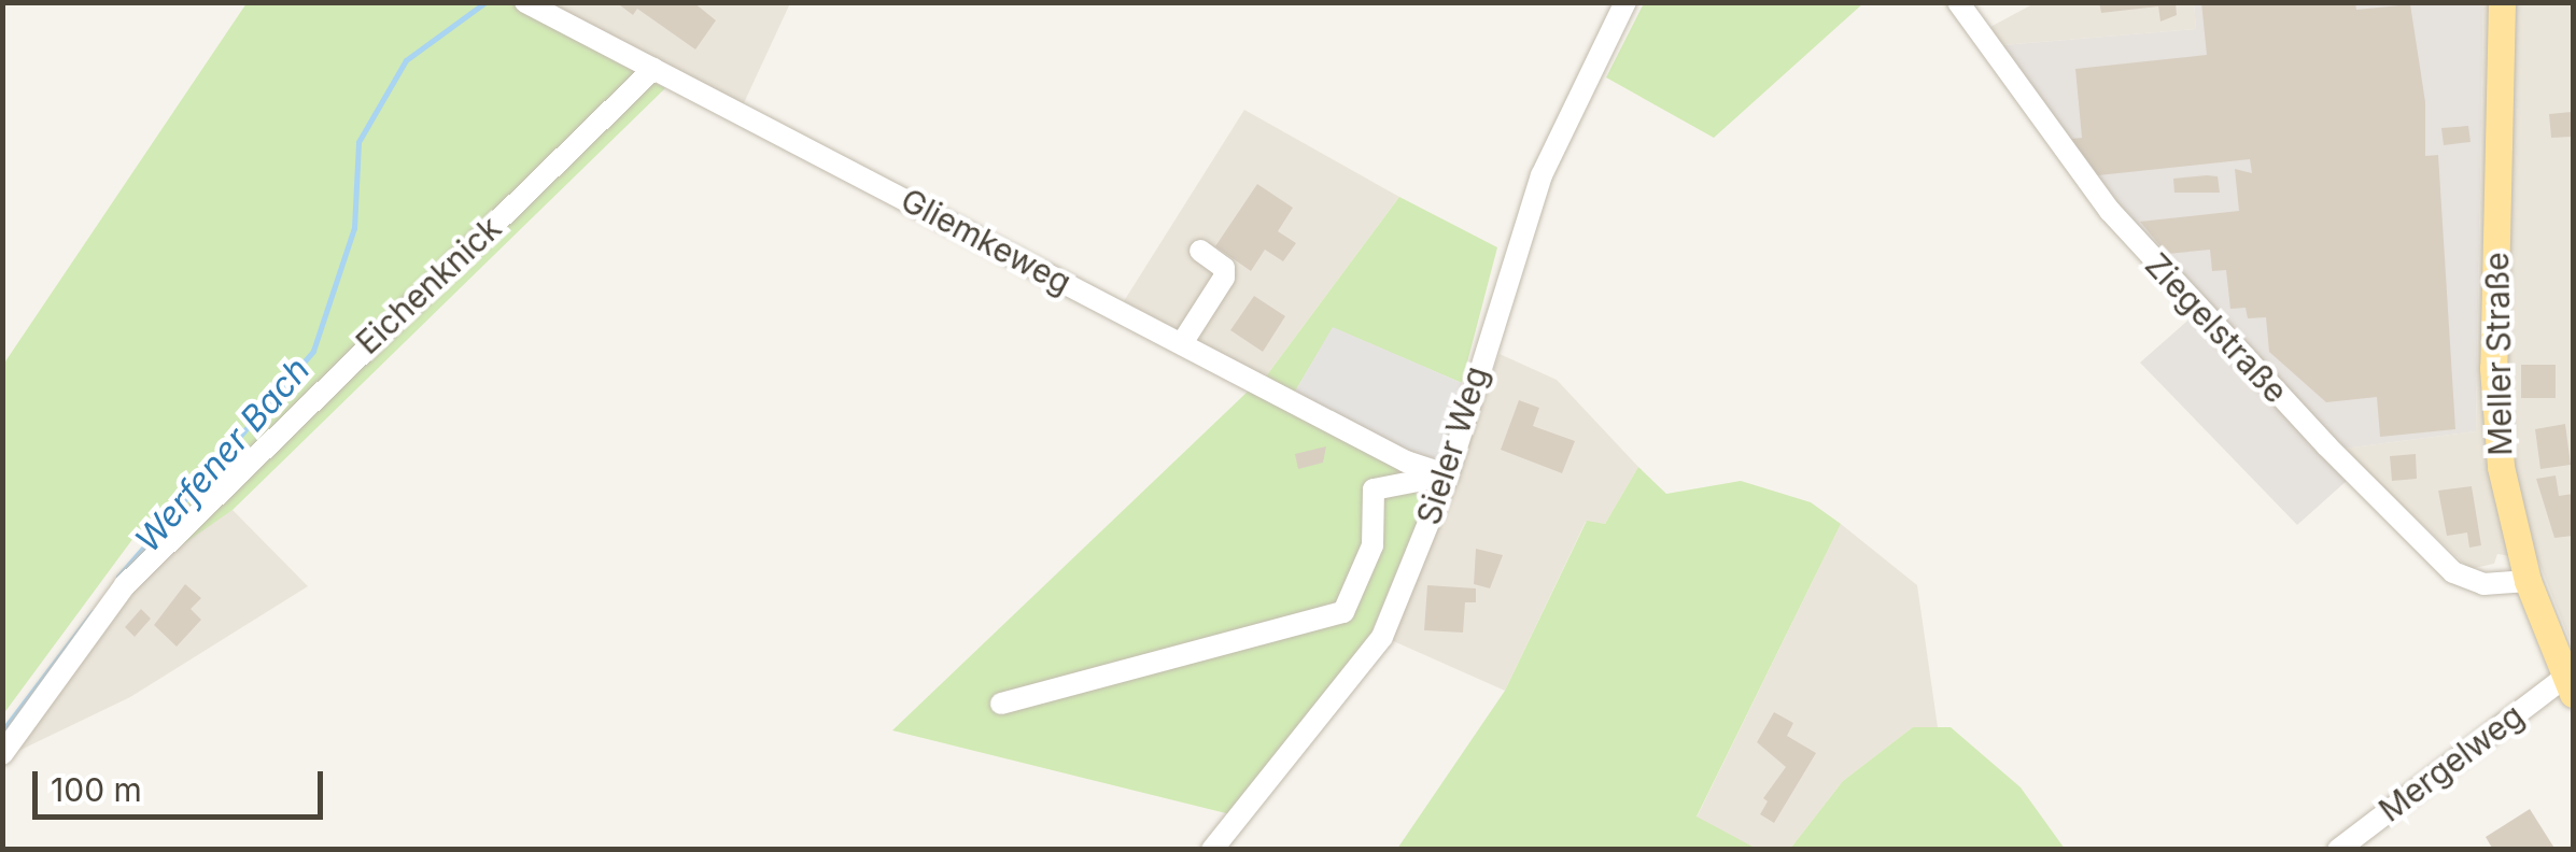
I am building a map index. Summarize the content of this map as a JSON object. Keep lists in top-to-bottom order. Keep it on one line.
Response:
{"streets":{"main road":["Meller Straße"],"street":["Gliemkeweg","Eichenknick","Ziegelstraße","Sieler Weg","Mergelweg"]},"crossings":[["Gliemkeweg","Eichenknick"],["Gliemkeweg","Sieler Weg"],["Ziegelstraße","Meller Straße"],["Meller Straße","Mergelweg"]],"water":["Werfener Bach"],"scale_bar":"100 m"}
